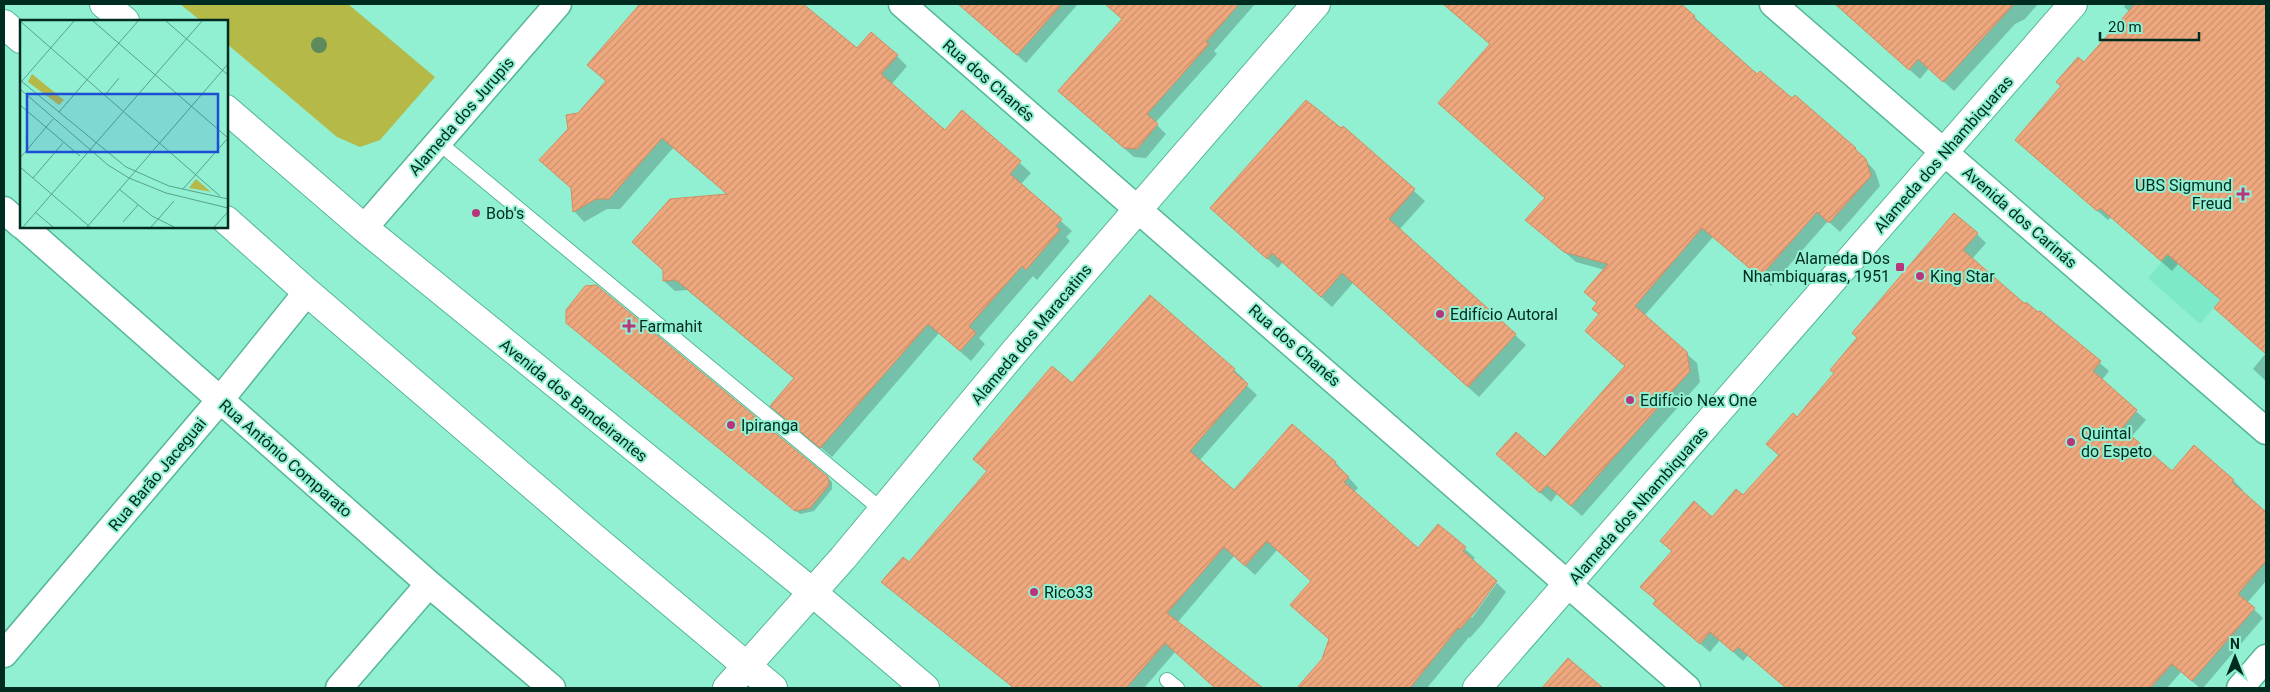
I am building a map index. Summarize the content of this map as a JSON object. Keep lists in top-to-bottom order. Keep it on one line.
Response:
{"streets":{"main road":["Alameda dos Nhambiquaras","Alameda dos Maracatins","Avenida dos Bandeirantes"],"street":["Rua dos Chanés","Alameda dos Jurupis","Avenida dos Carinás","Rua Antônio Comparato","Rua Barão Jaceguai"]},"crossings":[["Rua dos Chanés","Alameda dos Nhambiquaras"],["Rua dos Chanés","Alameda dos Maracatins"],["Alameda dos Jurupis","Avenida dos Bandeirantes"],["Alameda dos Nhambiquaras","Avenida dos Carinás"],["Alameda dos Maracatins","Avenida dos Bandeirantes"],["Rua Antônio Comparato","Rua Barão Jaceguai"]],"places":{"health":["UBS Sigmund Freud","Farmahit"],"other":["Bob's","King Star","Edifício Autoral","Edifício Nex One","Ipiranga","Quintal do Espeto","Rico33"],"transit":["Alameda Dos Nhambiquaras, 1951"]},"scale_bar":"20 m","north":"top"}
